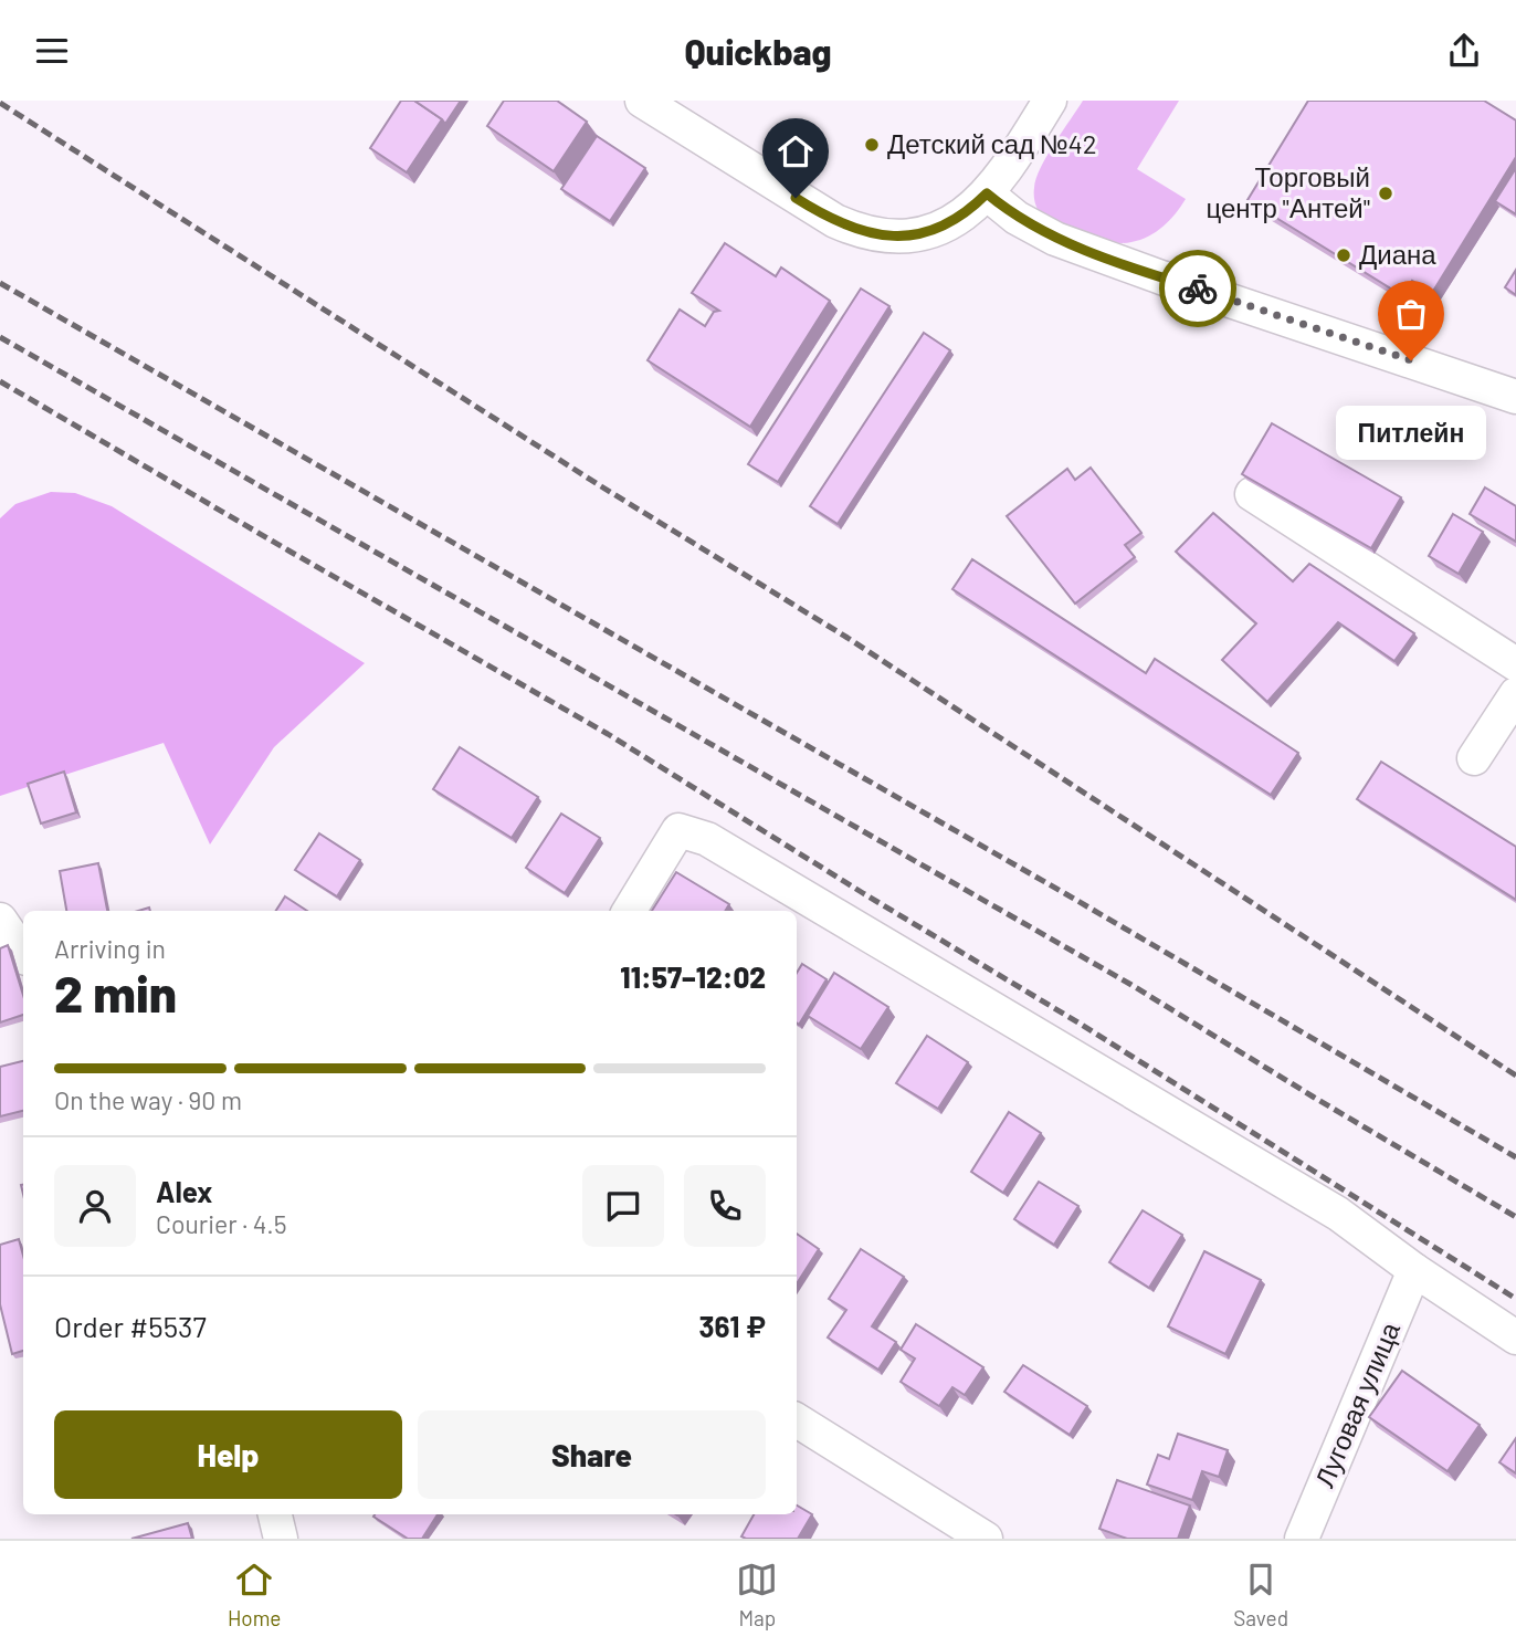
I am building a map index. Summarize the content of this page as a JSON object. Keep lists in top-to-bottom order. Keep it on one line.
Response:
{"streets":{"street":["Луговая улица"]},"places":["Детский сад №42","Торговый центр \"Антей\"","Диана","Питлейн"],"page":{"header":"Quickbag","bubble":"Питлейн","heading":["2 min","Arriving in","11:57–12:02"],"panel":["Alex","Courier · 4.5","Order #5537","361 ₽"],"bar":"On the way · 90 m","buttons":["Help","Share"],"tabs":["Home","Map","Saved"]}}
